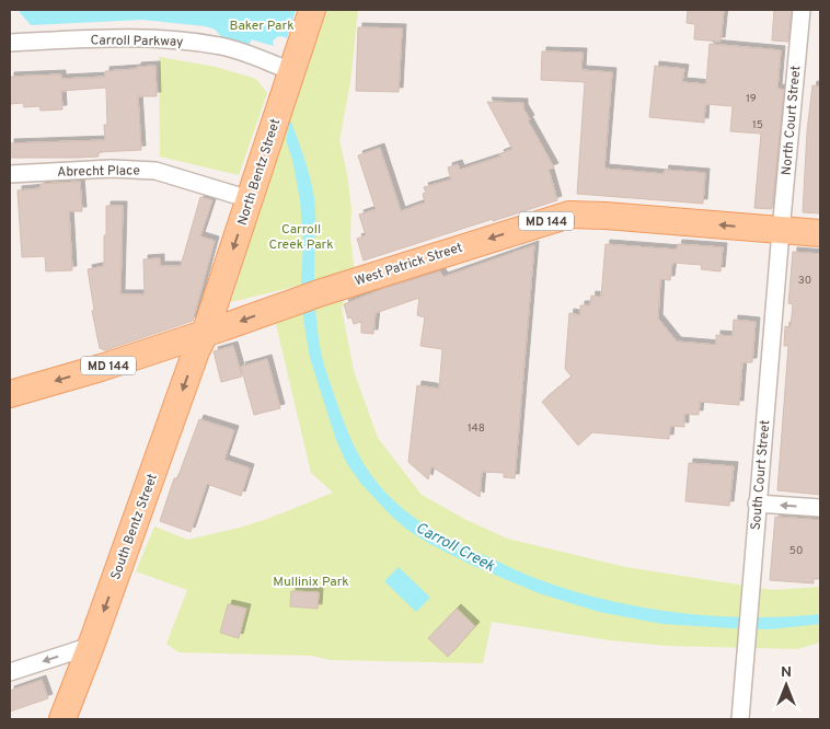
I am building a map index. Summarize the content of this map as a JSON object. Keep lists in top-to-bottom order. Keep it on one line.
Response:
{"streets":{"main road":["North Bentz Street","MD 144","West Patrick Street","South Bentz Street"],"street":["Carroll Parkway","North Court Street","Abrecht Place","South Court Street"]},"crossings":[["Carroll Parkway","North Bentz Street"],["North Court Street","West Patrick Street"],["North Court Street","South Court Street"],["Abrecht Place","North Bentz Street"],["North Bentz Street","West Patrick Street"],["North Bentz Street","South Bentz Street"],["West Patrick Street","South Court Street"],["West Patrick Street","South Bentz Street"]],"one_way":["North Bentz Street","West Patrick Street","South Bentz Street"],"water":["Carroll Creek"],"parks":["Baker Park","Carroll Creek Park","Mullinix Park"],"house_numbers":["19","15","30","148","50"],"north":"top"}
